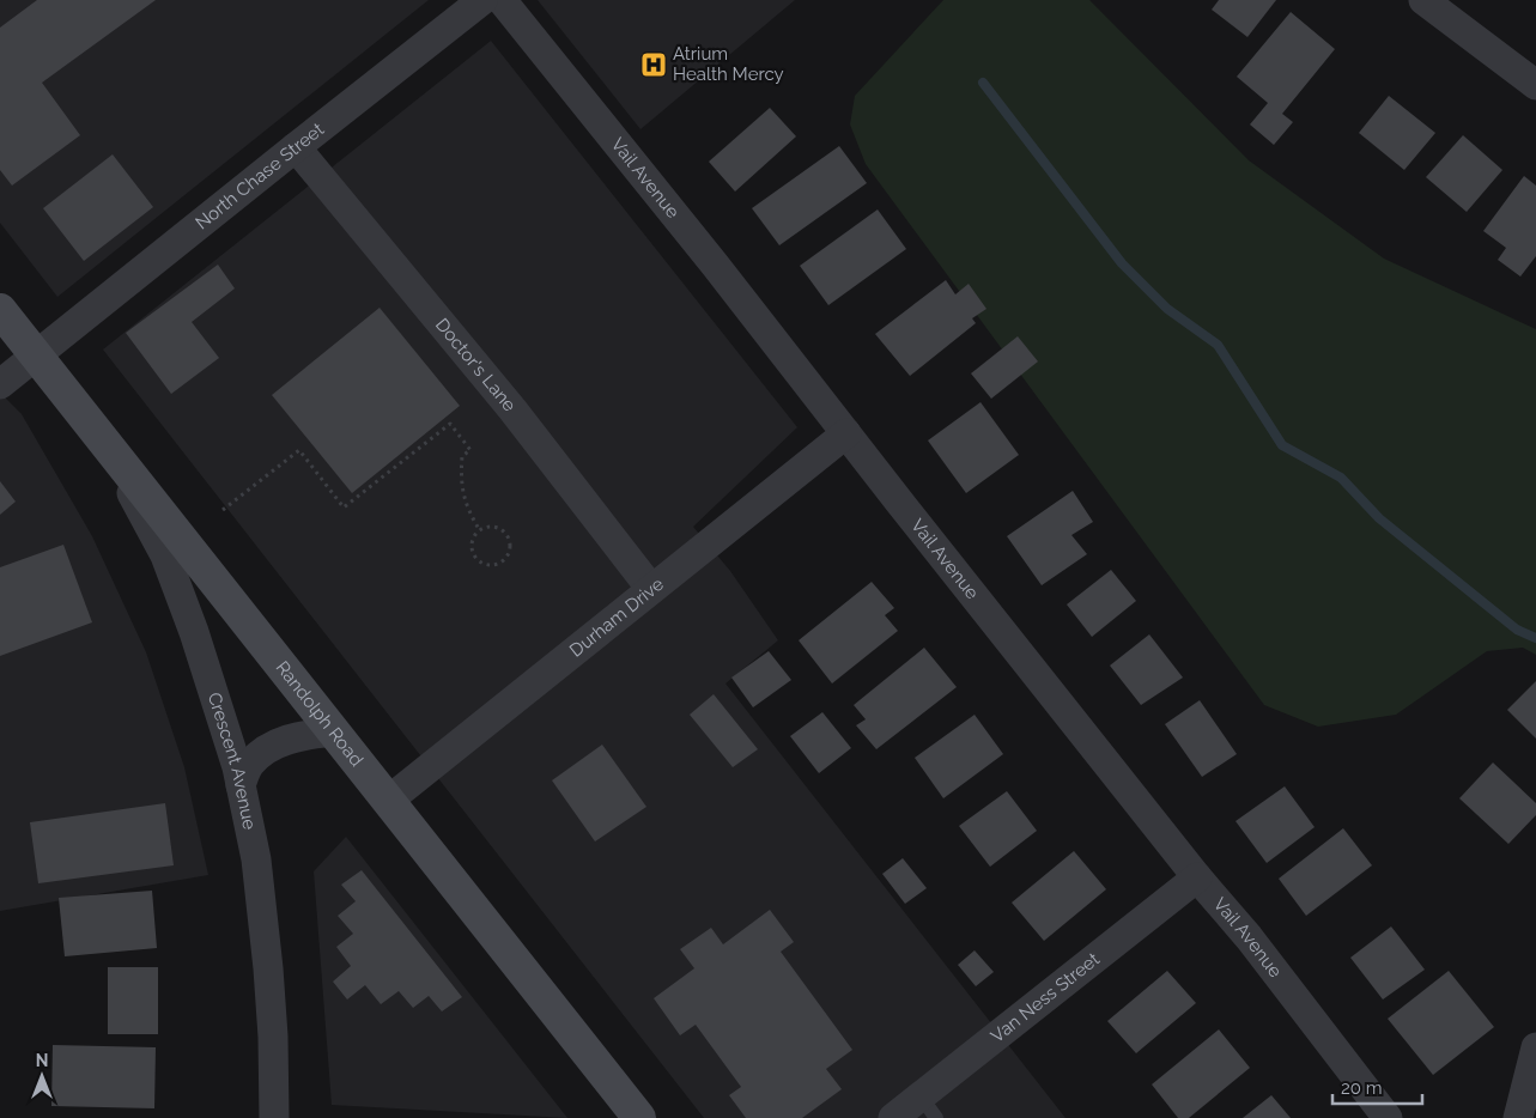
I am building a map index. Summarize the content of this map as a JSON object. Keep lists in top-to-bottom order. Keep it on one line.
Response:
{"streets":{"main road":["Randolph Road"],"street":["North Chase Street","Vail Avenue","Doctor's Lane","Durham Drive","Crescent Avenue","Van Ness Street"]},"crossings":[["North Chase Street","Doctor's Lane"],["North Chase Street","Randolph Road"],["Vail Avenue","Durham Drive"],["Vail Avenue","Van Ness Street"],["Doctor's Lane","Durham Drive"],["Durham Drive","Randolph Road"],["Randolph Road","Crescent Avenue"]],"places":{"hospital":["Atrium Health Mercy"]},"scale_bar":"20 m","north":"top"}
